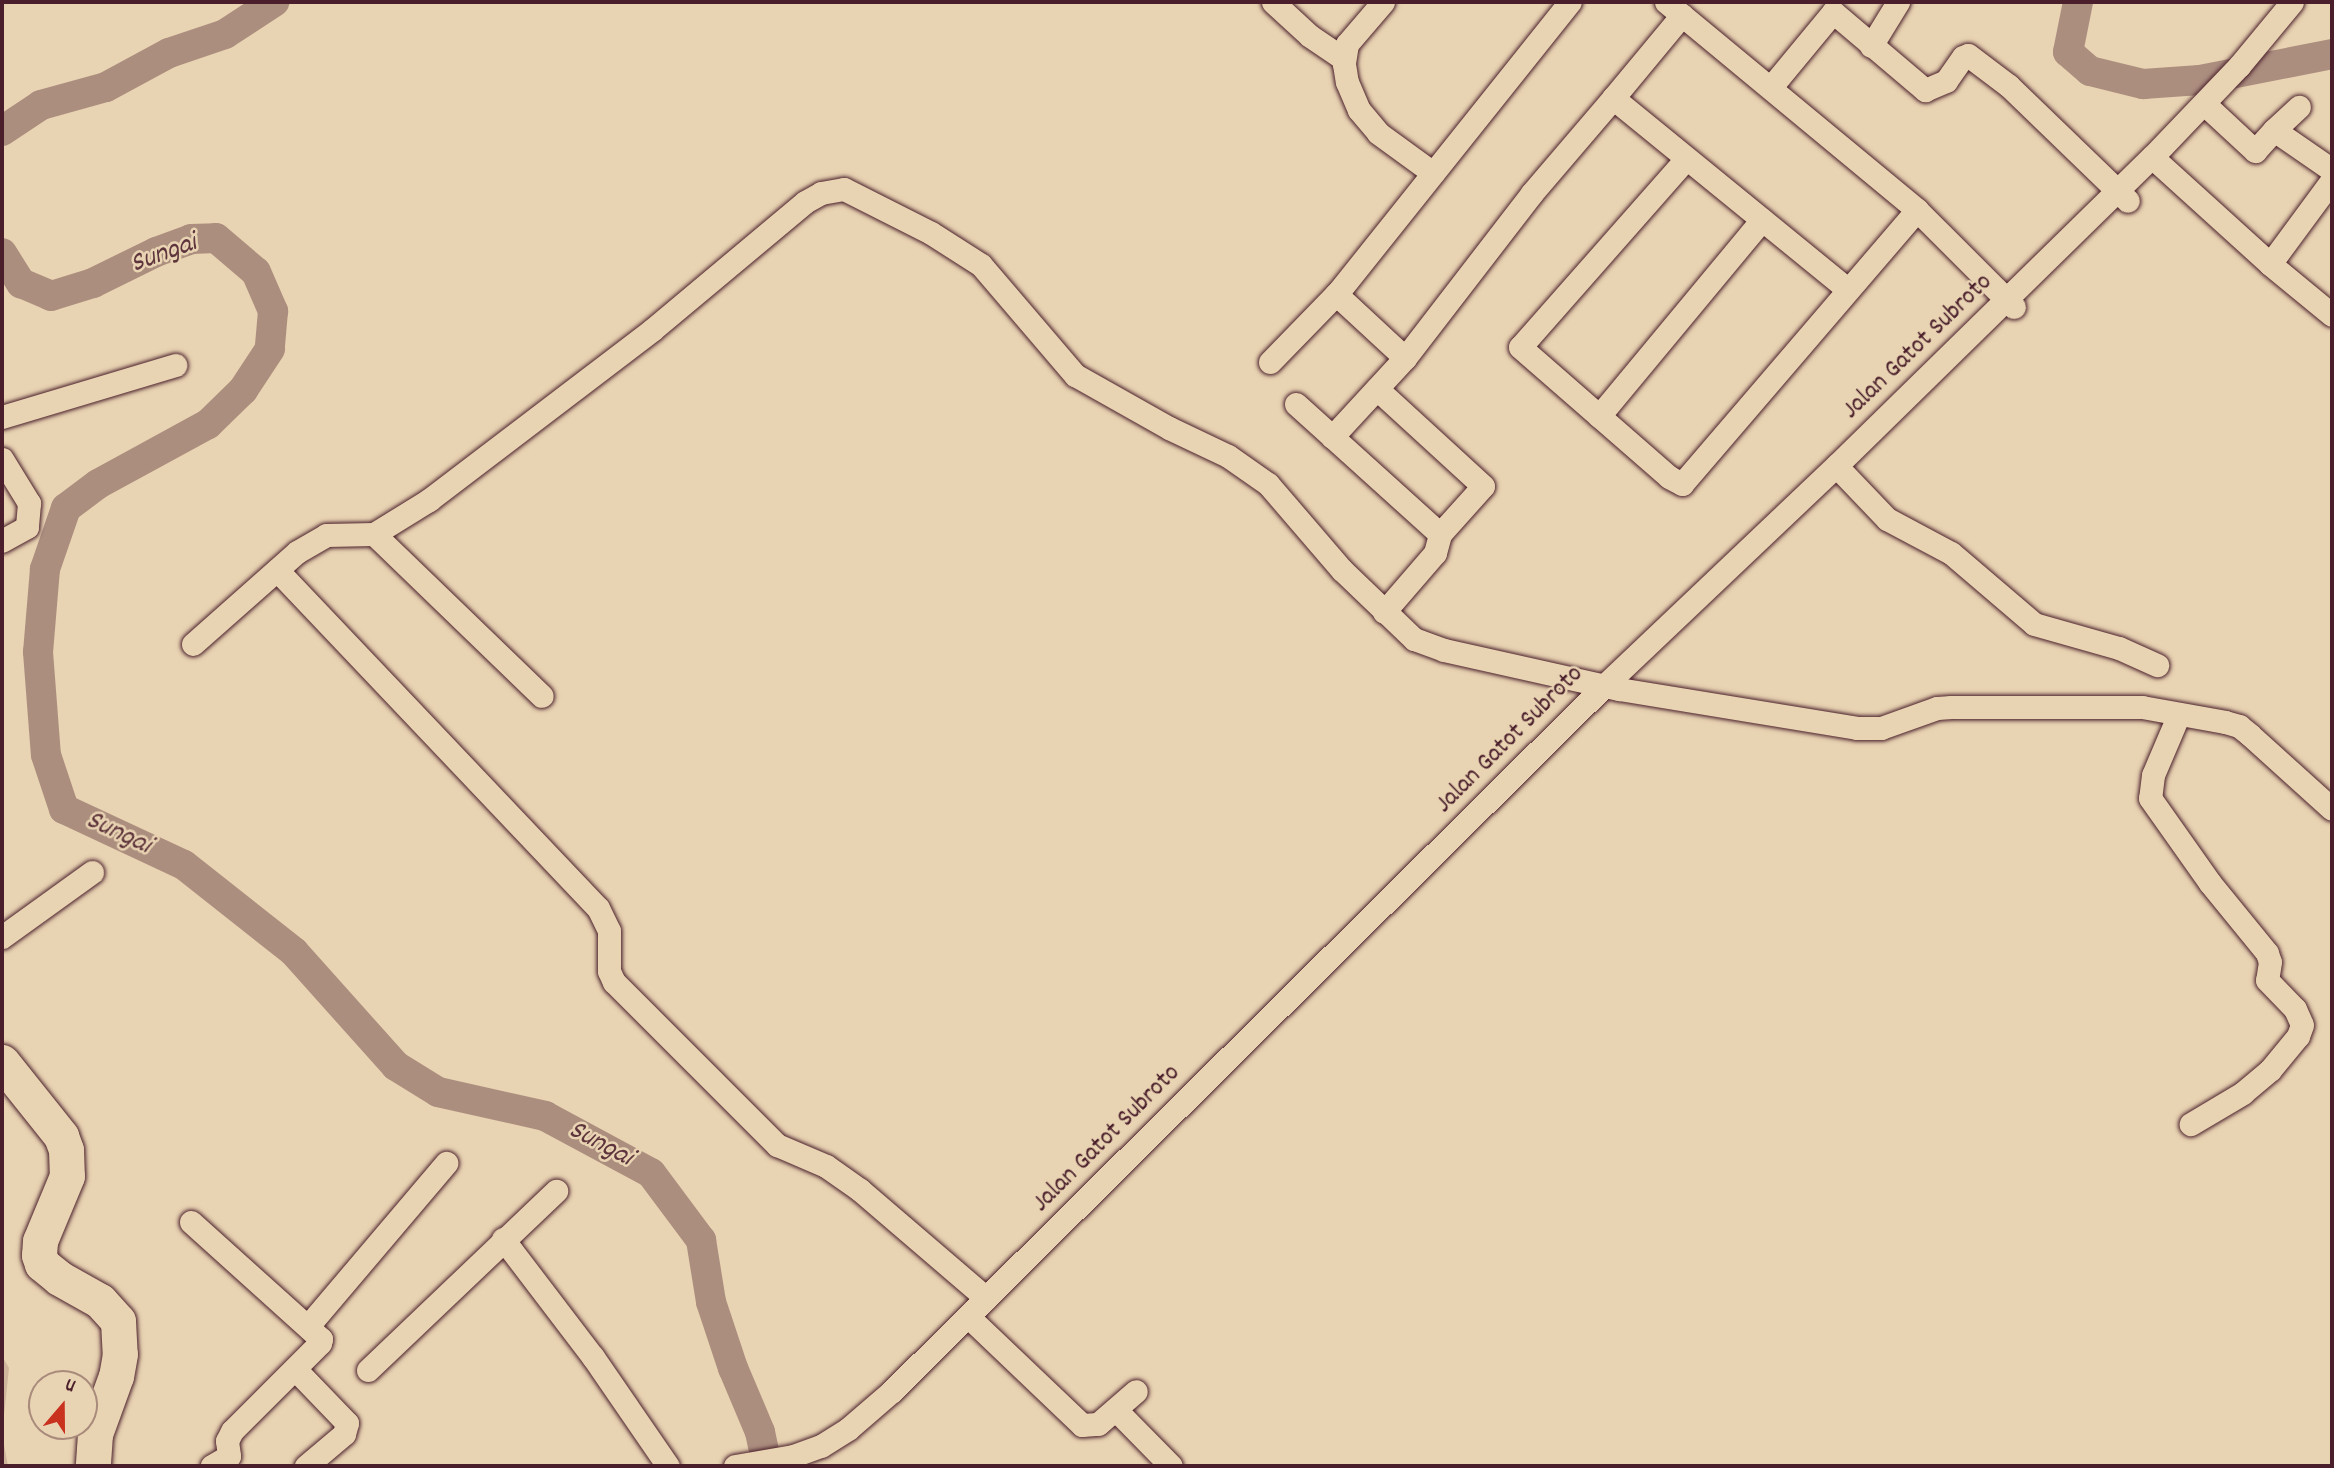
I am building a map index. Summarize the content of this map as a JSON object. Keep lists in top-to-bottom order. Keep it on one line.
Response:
{"streets":{"street":["Jalan Gatot Subroto"]},"water":["Sungai"],"north":"top"}
